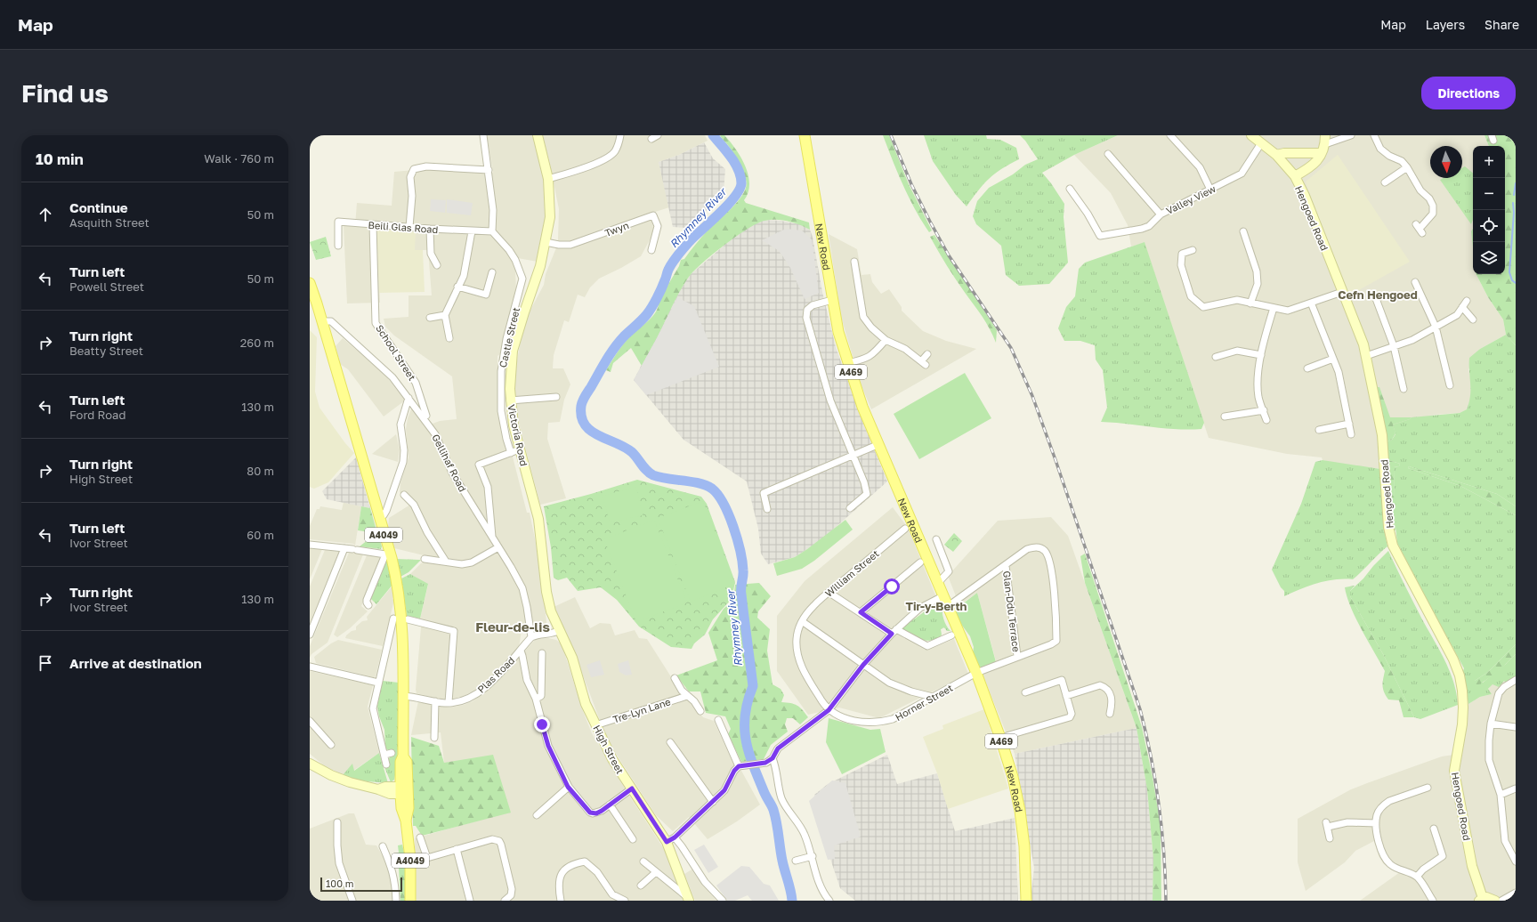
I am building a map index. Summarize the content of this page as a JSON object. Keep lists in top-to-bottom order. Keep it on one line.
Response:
{"streets":{"main road":["New Road","A469","A4049"],"street":["Valley View","Hengoed Road","Beili Glas Road","Twyn","Castle Street","School Street","Victoria Road","Gellihaf Road","William Street","Glan-Ddu Terrace","Plas Road","Horner Street","Tre-Lyn Lane","High Street"]},"crossings":[["Valley View","Hengoed Road"],["Beili Glas Road","School Street"],["Twyn","Victoria Road"],["New Road","Horner Street"],["Castle Street","Victoria Road"],["Victoria Road","High Street"],["Gellihaf Road","A4049"],["Gellihaf Road","Plas Road"],["A4049","Plas Road"],["Glan-Ddu Terrace","Horner Street"],["Tre-Lyn Lane","High Street"]],"districts":["Cefn Hengoed","Tir-y-Berth","Fleur-de-lis"],"water":["Rhymney River"],"scale_bar":"100 m","north":"bottom","page":{"header":"Map","nav":["Map","Layers","Share"],"buttons":"Directions","title":"Find us","heading":["10 min","Walk · 760 m"],"map_buttons":["+","−"],"list":[["Continue","Asquith Street","50 m"],["Turn left","Powell Street","50 m"],["Turn right","Beatty Street","260 m"],["Turn left","Ford Road","130 m"],["Turn right","High Street","80 m"],["Turn left","Ivor Street","60 m"],["Turn right","Ivor Street","130 m"],"Arrive at destination"],"scale":"100 m"}}
